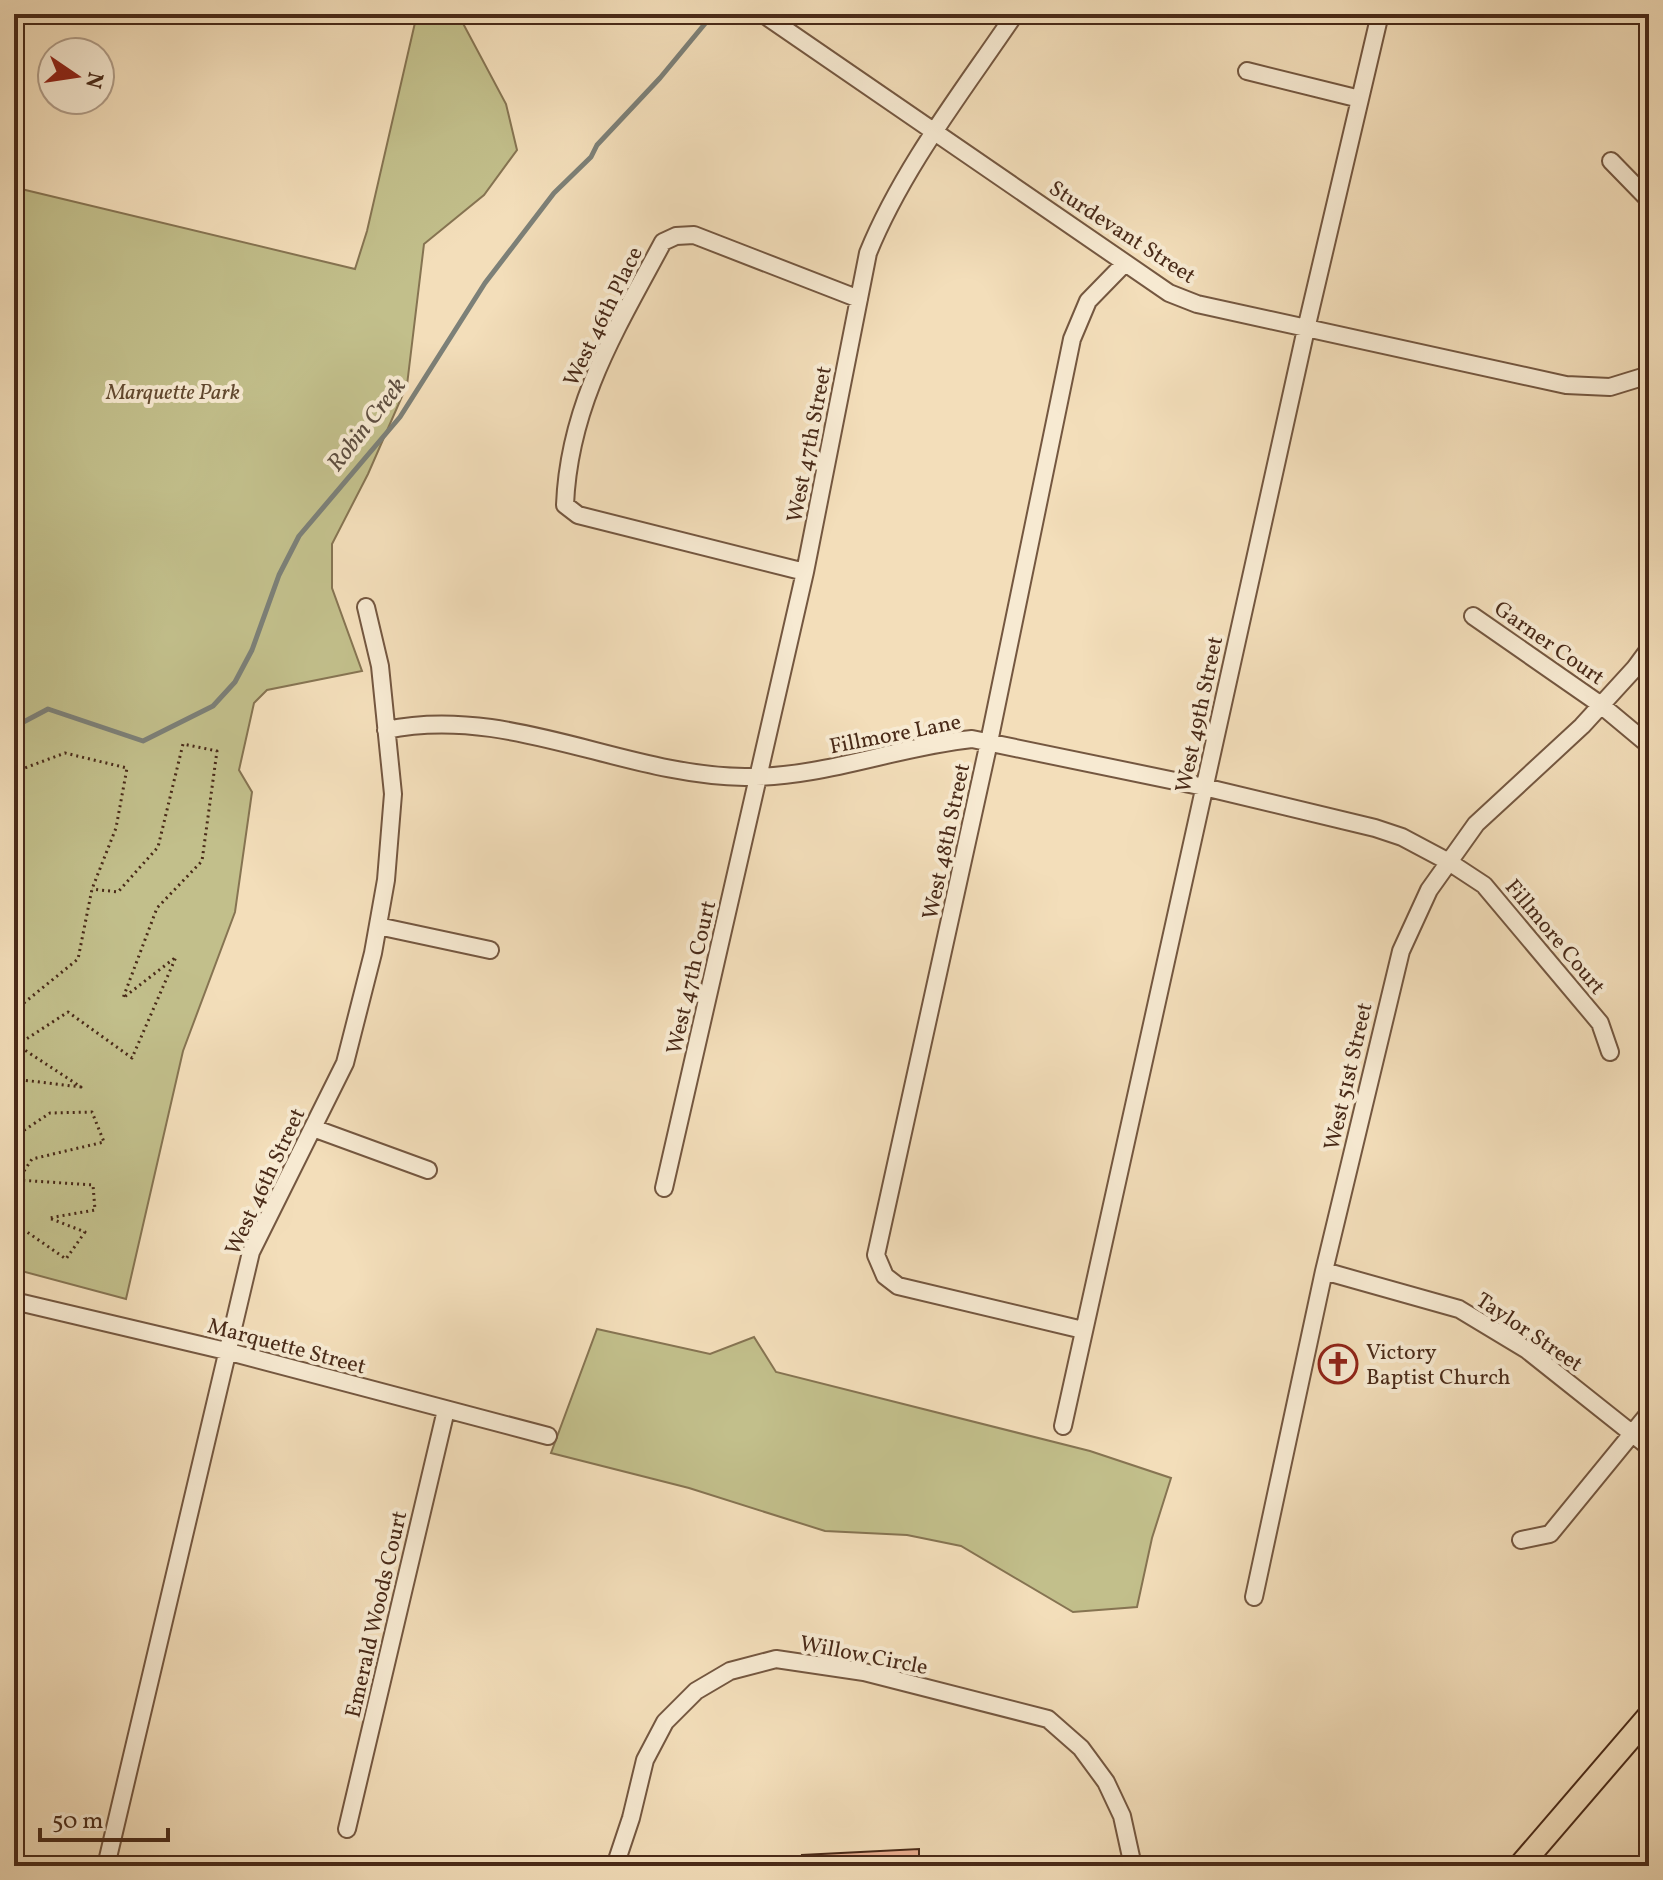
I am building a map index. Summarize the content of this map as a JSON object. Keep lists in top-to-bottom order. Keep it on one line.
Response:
{"streets":{"street":["Sturdevant Street","West 46th Place","West 47th Street","Garner Court","West 49th Street","Fillmore Lane","West 48th Street","Fillmore Court","West 47th Court","West 51st Street","West 46th Street","Taylor Street","Marquette Street","Emerald Woods Court","Willow Circle"]},"crossings":[["Sturdevant Street","West 47th Street"],["Sturdevant Street","West 49th Street"],["Sturdevant Street","West 48th Street"],["West 46th Place","West 47th Street"],["West 47th Street","Fillmore Lane"],["West 47th Street","West 47th Court"],["Garner Court","West 51st Street"],["West 49th Street","Fillmore Lane"],["West 49th Street","West 48th Street"],["Fillmore Lane","West 48th Street"],["Fillmore Lane","Fillmore Court"],["Fillmore Lane","West 47th Court"],["Fillmore Lane","West 51st Street"],["Fillmore Lane","West 46th Street"],["Fillmore Court","West 51st Street"],["West 51st Street","Taylor Street"],["West 46th Street","Marquette Street"],["Marquette Street","Emerald Woods Court"]],"water":["Robin Creek"],"parks":["Marquette Park"],"places":{"church":["Victory Baptist Church"]},"scale_bar":"50 m","north":"right"}
